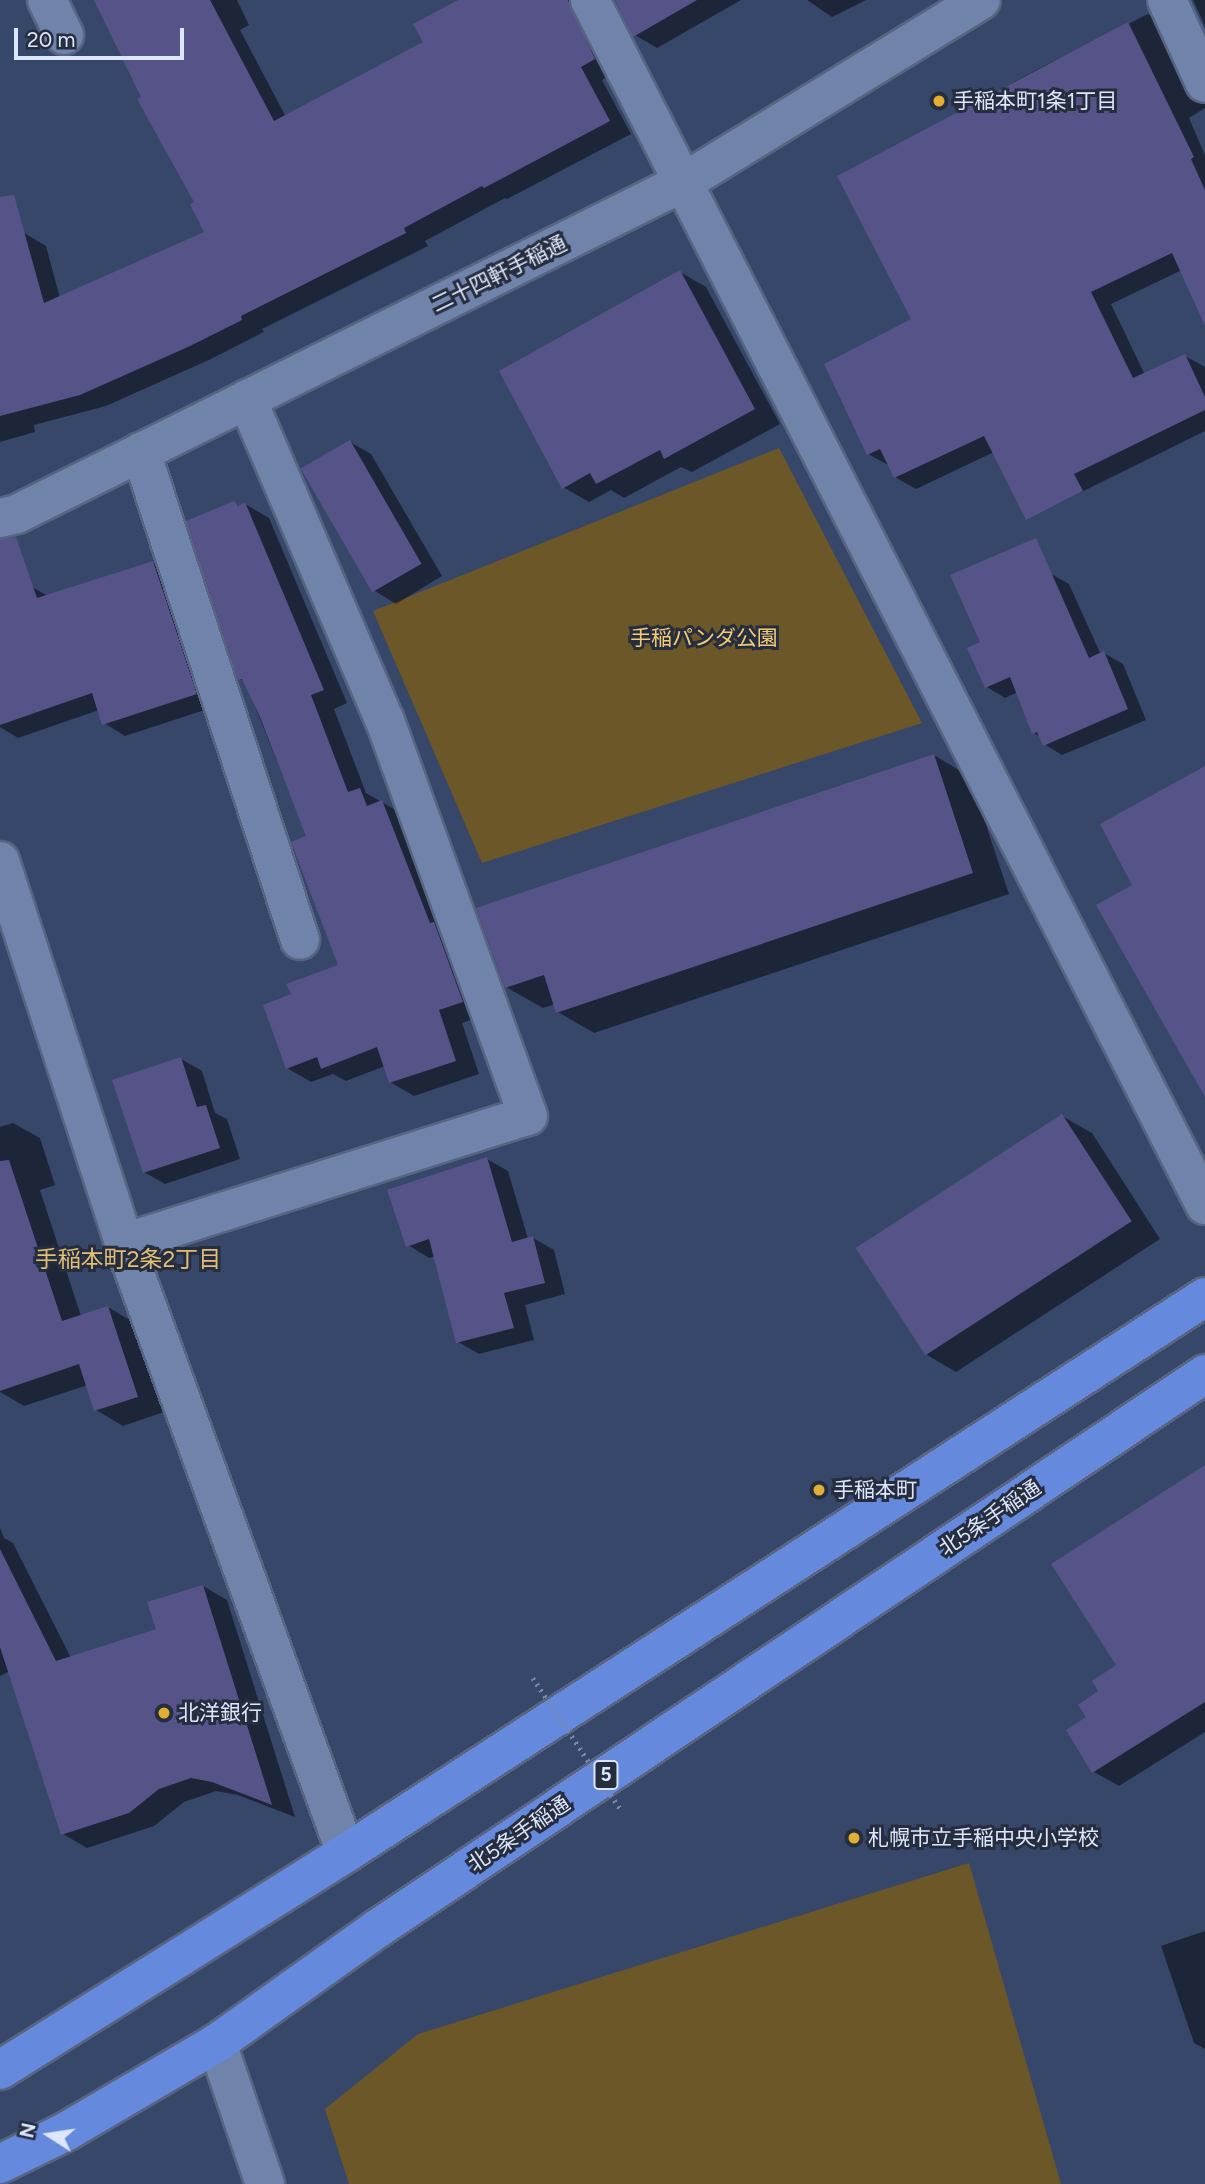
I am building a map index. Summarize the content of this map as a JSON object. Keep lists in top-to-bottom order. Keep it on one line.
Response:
{"streets":{"highway":["北5条手稲通","5"],"street":["二十四軒手稲通"]},"districts":["手稲本町2条2丁目"],"parks":["手稲パンダ公園"],"places":["手稲本町1条1丁目","手稲本町","北洋銀行","札幌市立手稲中央小学校"],"scale_bar":"20 m","north":"left"}
